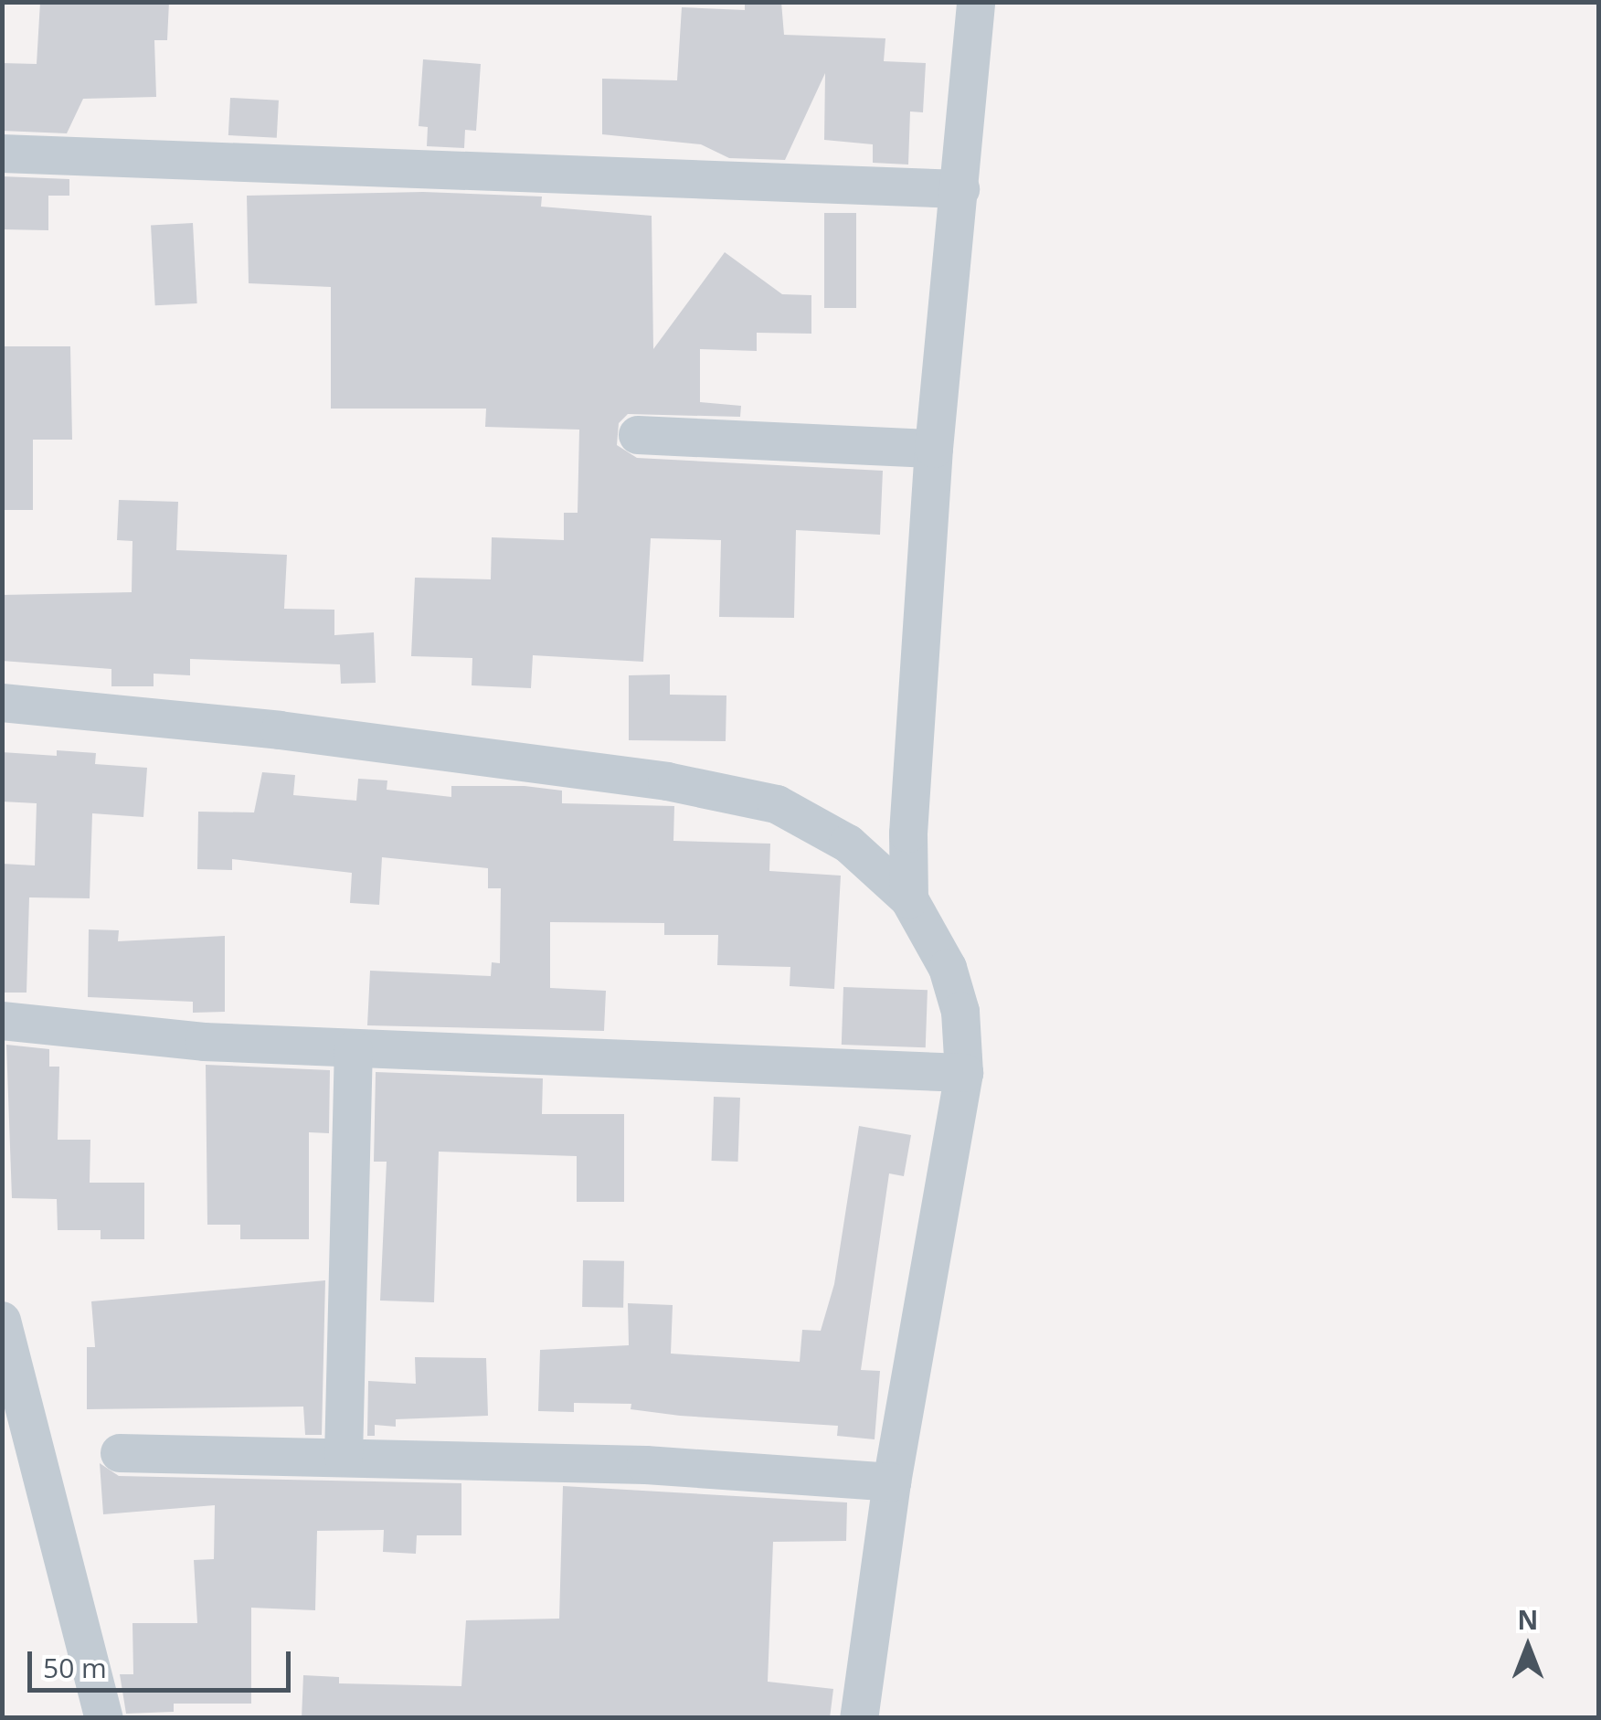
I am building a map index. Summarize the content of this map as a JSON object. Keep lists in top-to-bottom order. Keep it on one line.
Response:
{"scale_bar":"50 m","north":"top"}
